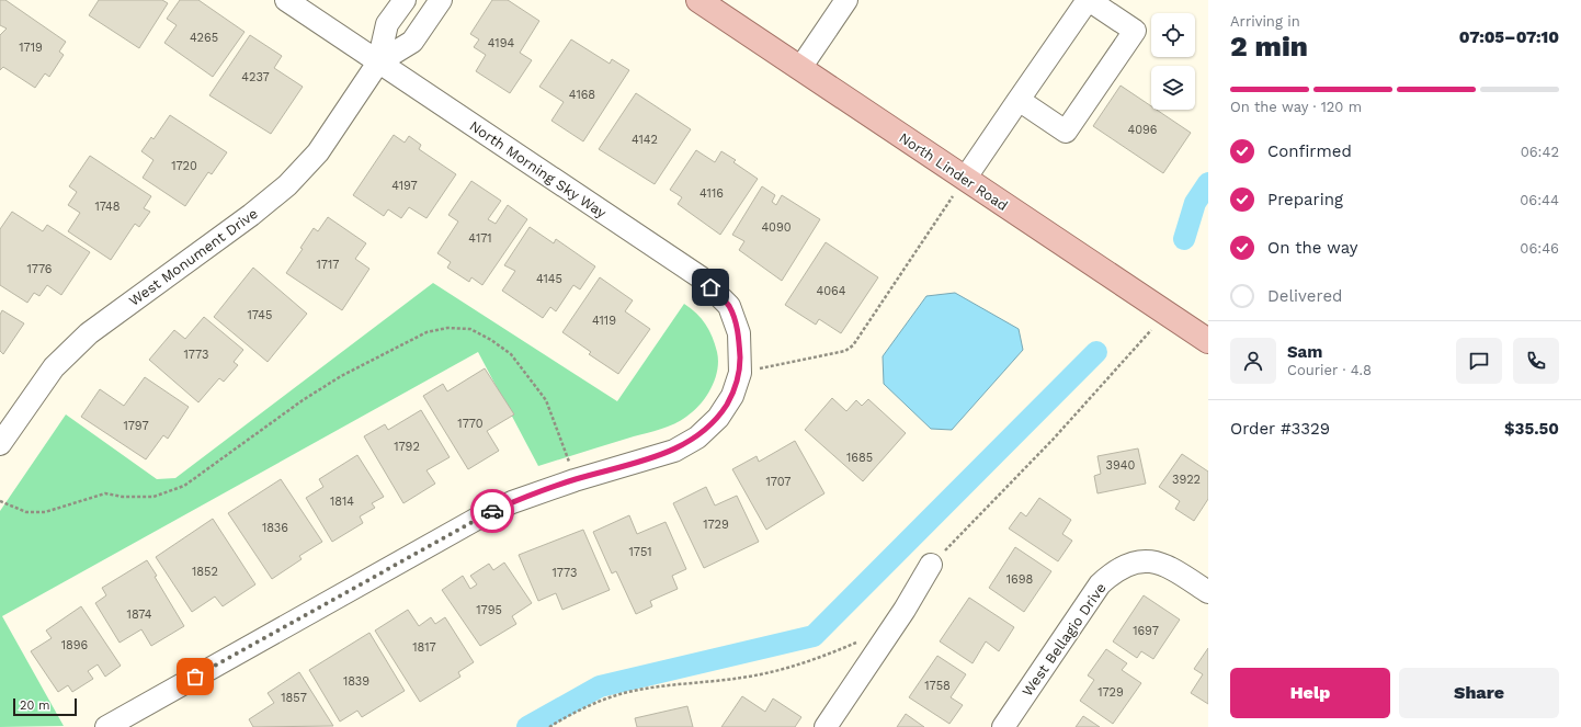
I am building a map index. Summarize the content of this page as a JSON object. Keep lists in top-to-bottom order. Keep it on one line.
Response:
{"streets":{"main road":["North Linder Road"],"street":["North Morning Sky Way","West Monument Drive","West Bellagio Drive"]},"crossings":[["North Morning Sky Way","West Monument Drive"]],"house_numbers":["4265","4194","1719","4237","4168","4096","4142","1720","4197","4116","1748","4090","4171","1717","1776","4145","4064","1745","4119","1773","1770","1797","1792","1685","3940","3922","1707","1814","1729","1836","1751","1852","1773","1698","1795","1874","1697","1896","1817","1839","1758","1729","1857"],"scale_bar":"20 m","page":{"heading":["2 min","Arriving in","07:05–07:10"],"panel":["Sam","Courier · 4.8","Order #3329","$35.50"],"bar":"On the way · 120 m","list":[["Confirmed","06:42"],["Preparing","06:44"],["On the way","06:46"],"Delivered"],"buttons":["Help","Share"],"scale":"20 m"}}
